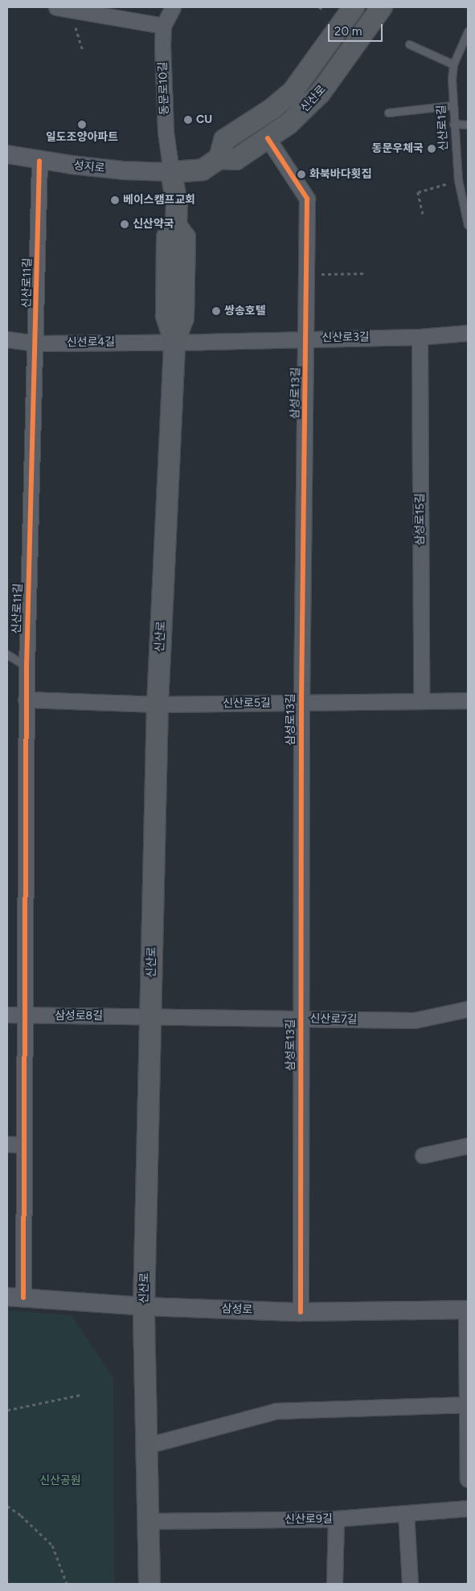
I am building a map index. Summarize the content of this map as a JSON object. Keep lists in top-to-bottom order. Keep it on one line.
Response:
{"streets":{"main road":["신산로"],"street":["동문로10길","성지로","신산로11길","신산로3길","신선로4길","삼성로13길","삼성로15길","신산로5길","삼성로8길","신산로7길","삼성로","신산로9길"],"lane":["신산로1길"]},"crossings":[["동문로10길","신산로"],["동문로10길","성지로"],["신산로","성지로"],["신산로","신산로3길"],["신산로","신선로4길"],["신산로","삼성로13길"],["신산로","신산로5길"],["신산로","삼성로8길"],["신산로","신산로7길"],["신산로","삼성로"],["신산로","신산로9길"],["성지로","신산로11길"],["신산로11길","신선로4길"],["신산로11길","신산로5길"],["신산로11길","삼성로8길"],["신산로11길","삼성로"],["신산로3길","신선로4길"],["신산로3길","삼성로13길"],["신산로3길","삼성로15길"],["삼성로13길","신산로5길"],["삼성로13길","신산로7길"],["삼성로13길","삼성로"],["삼성로15길","신산로5길"],["삼성로8길","신산로7길"]],"parks":["신산공원"],"places":["CU","일도조양아파트","동문우체국","화북바다횟집","베이스캠프교회","신산약국","쌍송호텔"],"scale_bar":"20 m"}
